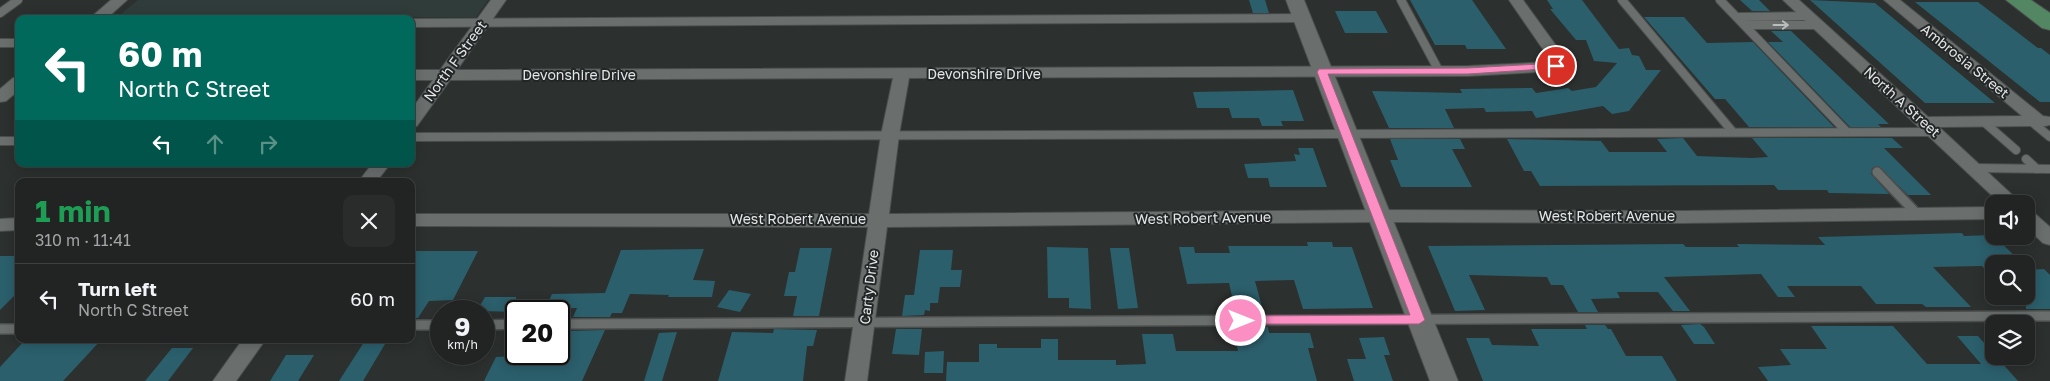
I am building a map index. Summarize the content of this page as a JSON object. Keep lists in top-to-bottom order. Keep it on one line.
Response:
{"streets":{"street":["North F Street","Ambrosia Street","Devonshire Drive","North A Street","West Robert Avenue","Carty Drive"]},"crossings":[["North F Street","Devonshire Drive"],["Devonshire Drive","Carty Drive"],["West Robert Avenue","Carty Drive"]],"page":{"turn":["60 m","North C Street"],"heading":["1 min","310 m · 11:41"],"list":[{"name":"Turn left","note":"North C Street","value":"60 m"}],"speed":"9 km/h","limit":"20"}}
